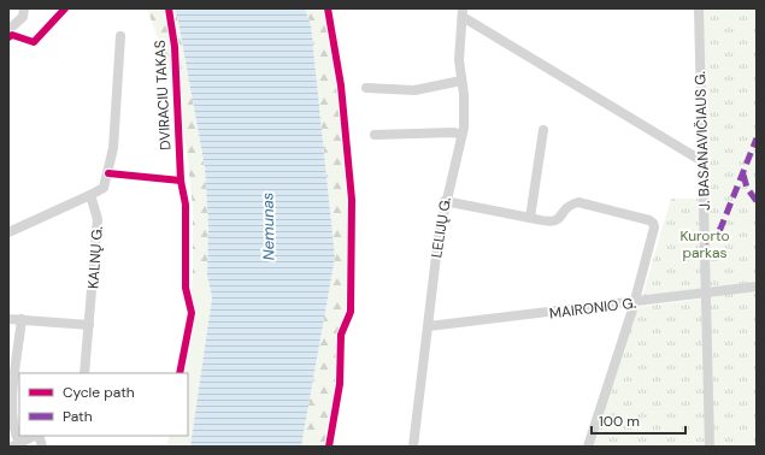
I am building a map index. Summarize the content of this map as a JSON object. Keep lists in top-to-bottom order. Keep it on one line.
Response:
{"streets":{"street":["J. BASANAVIČIAUS G.","LELIJŲ G.","KALNŲ G.","MAIRONIO G."],"cycle path":["DVIRACIU TAKAS"]},"crossings":[["J. BASANAVIČIAUS G.","MAIRONIO G."],["LELIJŲ G.","MAIRONIO G."]],"water":["Nemunas"],"parks":["Kurorto parkas"],"legend":["Cycle path","Path"],"scale_bar":"100 m"}
